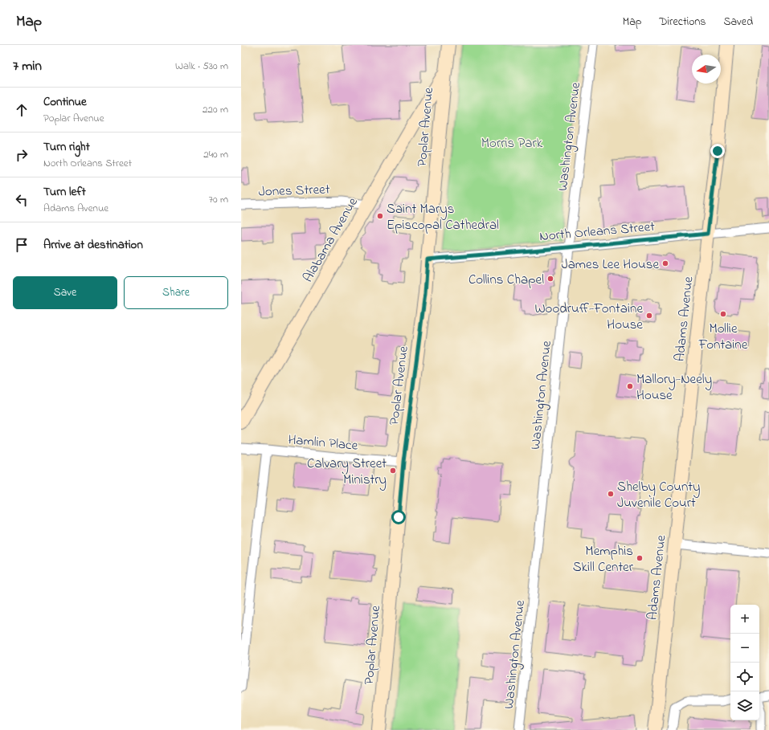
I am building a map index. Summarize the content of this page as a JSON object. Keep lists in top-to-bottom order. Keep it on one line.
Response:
{"streets":{"street":["Poplar Avenue","Washington Avenue","Jones Street","North Orleans Street","Alabama Avenue","Adams Avenue","Hamlin Place"]},"crossings":[["Poplar Avenue","North Orleans Street"],["Poplar Avenue","Alabama Avenue"],["Poplar Avenue","Hamlin Place"],["Washington Avenue","North Orleans Street"],["Jones Street","Alabama Avenue"],["North Orleans Street","Adams Avenue"]],"parks":["Morris Park"],"places":["Saint Marys Episcopal Cathedral","James Lee House","Collins Chapel","Mollie Fontaine","Woodruff-Fontaine House","Mallory-Neely House","Calvary Street Ministry","Shelby County Juvenile Court","Memphis Skill Center"],"north":"left","page":{"header":"Map","nav":["Map","Directions","Saved"],"heading":["7 min","Walk · 530 m"],"list":[["Continue","Poplar Avenue","220 m"],["Turn right","North Orleans Street","240 m"],["Turn left","Adams Avenue","70 m"],"Arrive at destination"],"buttons":["Save","Share"],"map_buttons":["+","−"]}}
